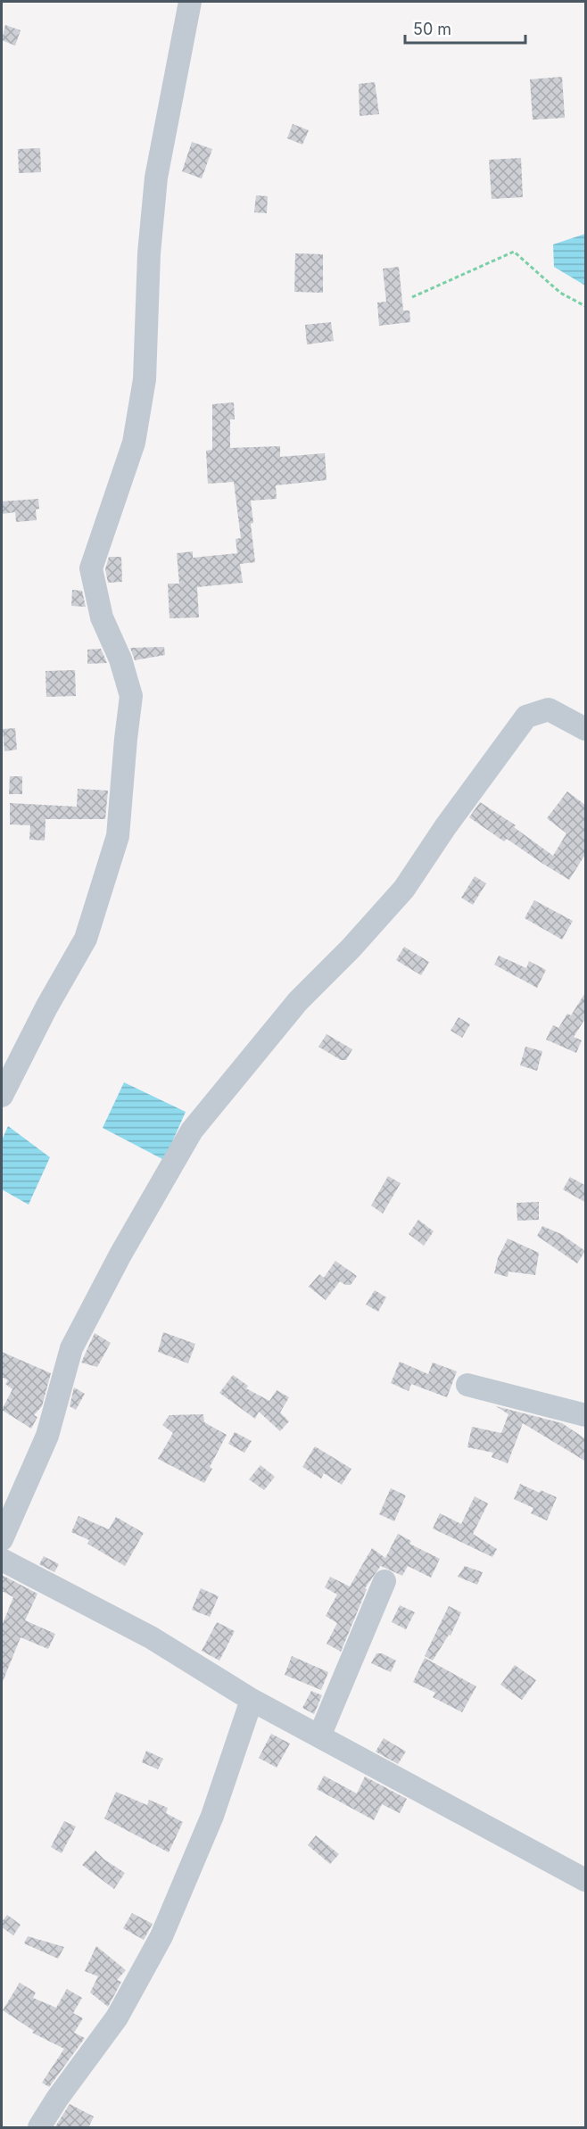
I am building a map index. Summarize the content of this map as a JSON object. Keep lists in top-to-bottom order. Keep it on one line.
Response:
{"scale_bar":"50 m"}
